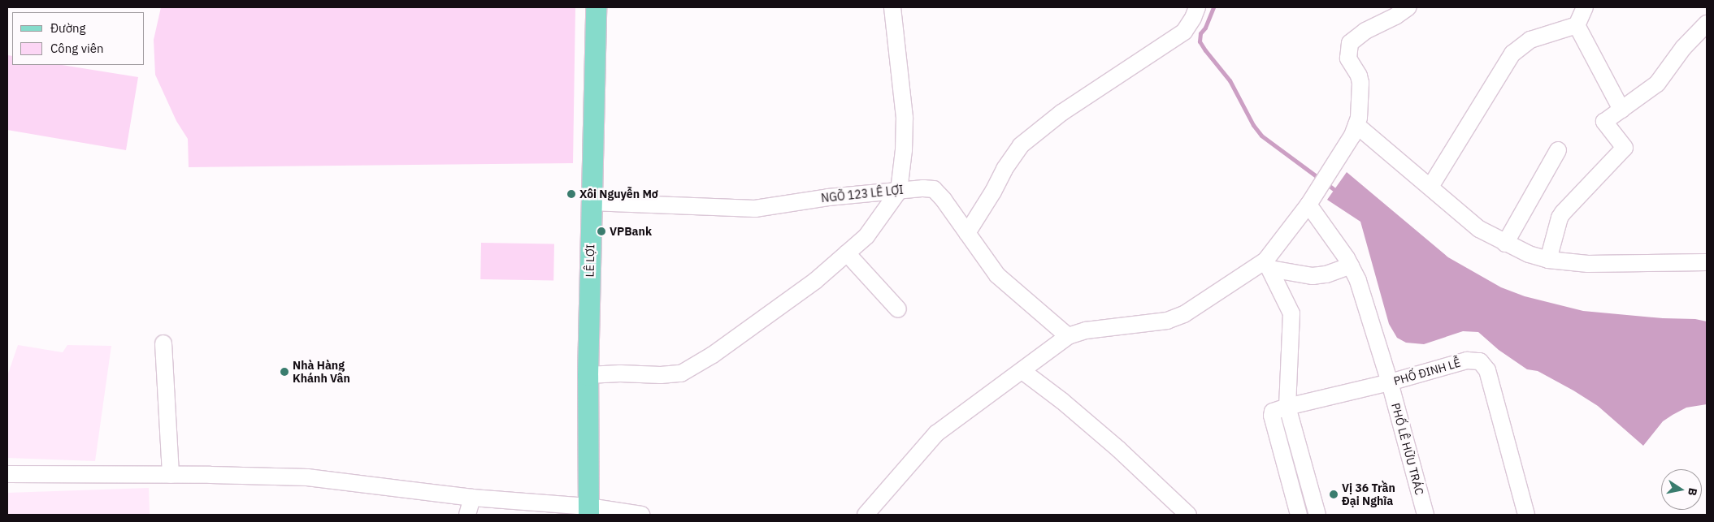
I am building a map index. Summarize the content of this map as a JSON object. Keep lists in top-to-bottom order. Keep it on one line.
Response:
{"streets":{"main road":["LÊ LỢI"],"street":["NGÕ 123 LÊ LỢI","PHỐ ĐINH LỄ","PHỐ LÊ HỮU TRÁC"]},"crossings":[["NGÕ 123 LÊ LỢI","LÊ LỢI"],["PHỐ ĐINH LỄ","PHỐ LÊ HỮU TRÁC"]],"places":["Xôi Nguyễn Mơ","VPBank","Nhà Hàng Khánh Vân","Vị 36 Trần Đại Nghĩa"],"legend":["Đường","Công viên"],"north":"right"}
